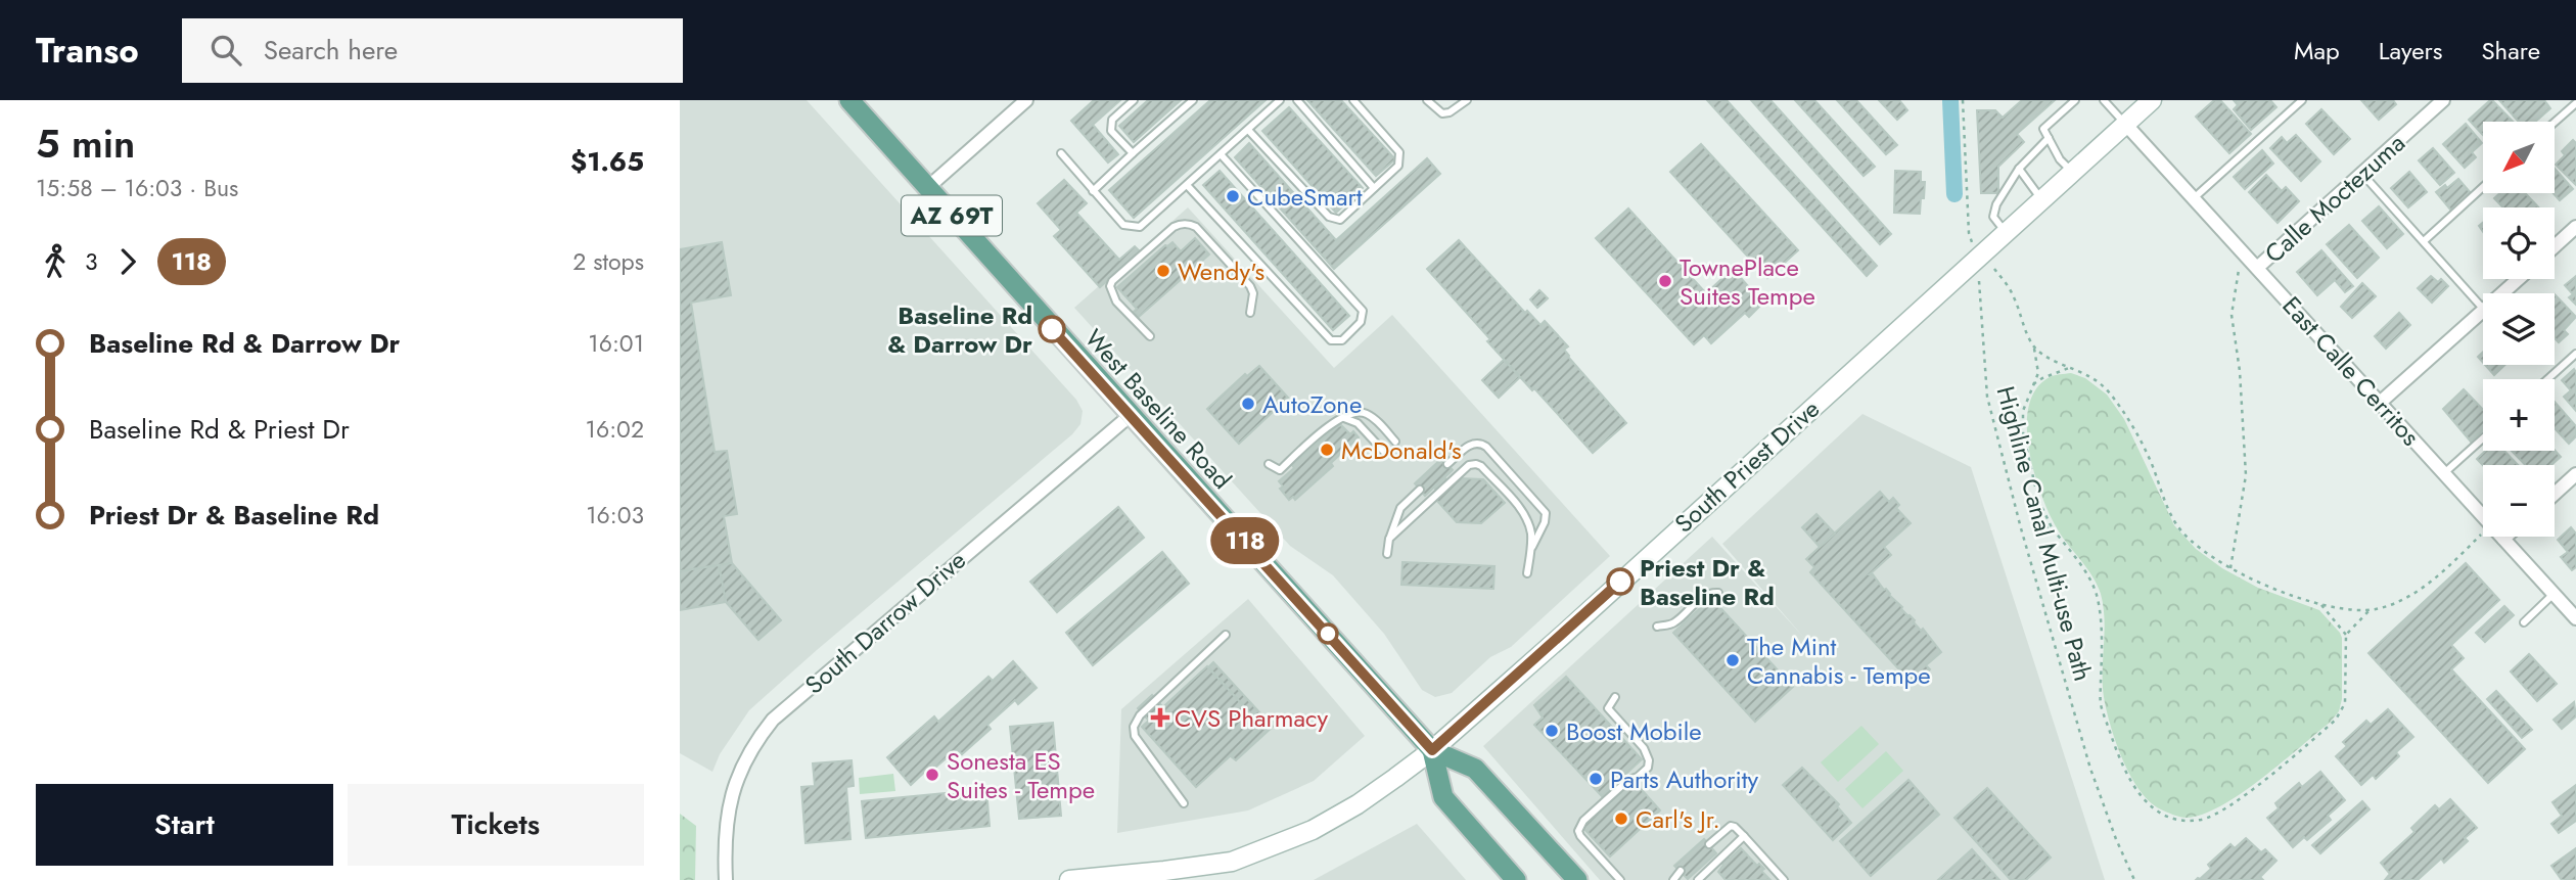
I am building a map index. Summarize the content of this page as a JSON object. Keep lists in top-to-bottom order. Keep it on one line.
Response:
{"streets":{"main road":["AZ 69T","West Baseline Road"],"street":["Calle Moctezuma","East Calle Cerritos","South Priest Drive","South Darrow Drive"],"path":["Highline Canal Multi-use Path"]},"crossings":[["Calle Moctezuma","East Calle Cerritos"],["East Calle Cerritos","South Priest Drive"],["West Baseline Road","South Priest Drive"],["West Baseline Road","South Darrow Drive"],["South Priest Drive","Highline Canal Multi-use Path"]],"places":{"other":["CubeSmart","Wendy's","TownePlace Suites Tempe","Baseline Rd & Darrow Dr","AutoZone","McDonald's","Priest Dr & Baseline Rd","The Mint Cannabis - Tempe","Boost Mobile","Sonesta ES Suites - Tempe","Parts Authority","Carl's Jr."],"health":["CVS Pharmacy"]},"lines":["bus line 118"],"north":"bottom left","page":{"header":"Transo","search":"Search here","nav":["Map","Layers","Share"],"heading":["5 min","15:58 – 16:03 · Bus","$1.65"],"on_map":"118","map_buttons":["+","−"],"legs":["3","118","2 stops"],"list":[{"name":"Baseline Rd & Darrow Dr","value":"16:01"},{"name":"Baseline Rd & Priest Dr","value":"16:02"},{"name":"Priest Dr & Baseline Rd","value":"16:03"}],"buttons":["Start","Tickets"]}}
